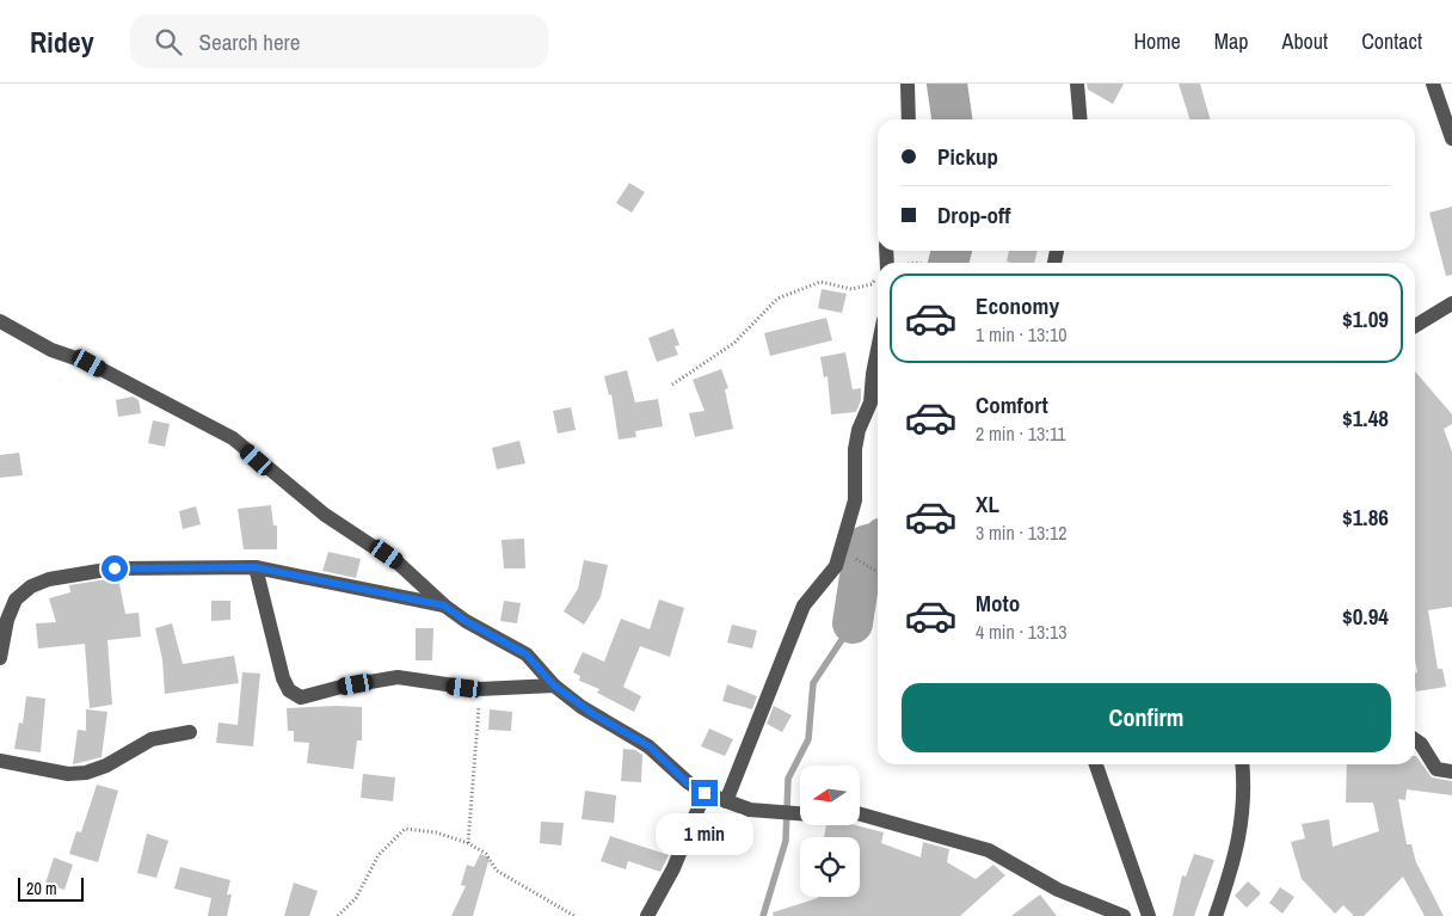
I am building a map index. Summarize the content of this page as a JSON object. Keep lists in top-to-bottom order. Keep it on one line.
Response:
{"scale_bar":"20 m","north":"left","page":{"header":"Ridey","search":"Search here","nav":["Home","Map","About","Contact"],"banner":["Pickup","Drop-off"],"list":[{"name":"Economy","note":"1 min · 13:10","value":"$1.09"},{"name":"Comfort","note":"2 min · 13:11","value":"$1.48"},{"name":"XL","note":"3 min · 13:12","value":"$1.86"},{"name":"Moto","note":"4 min · 13:13","value":"$0.94"}],"buttons":"Confirm","bubble":"1 min","scale":"20 m"}}
